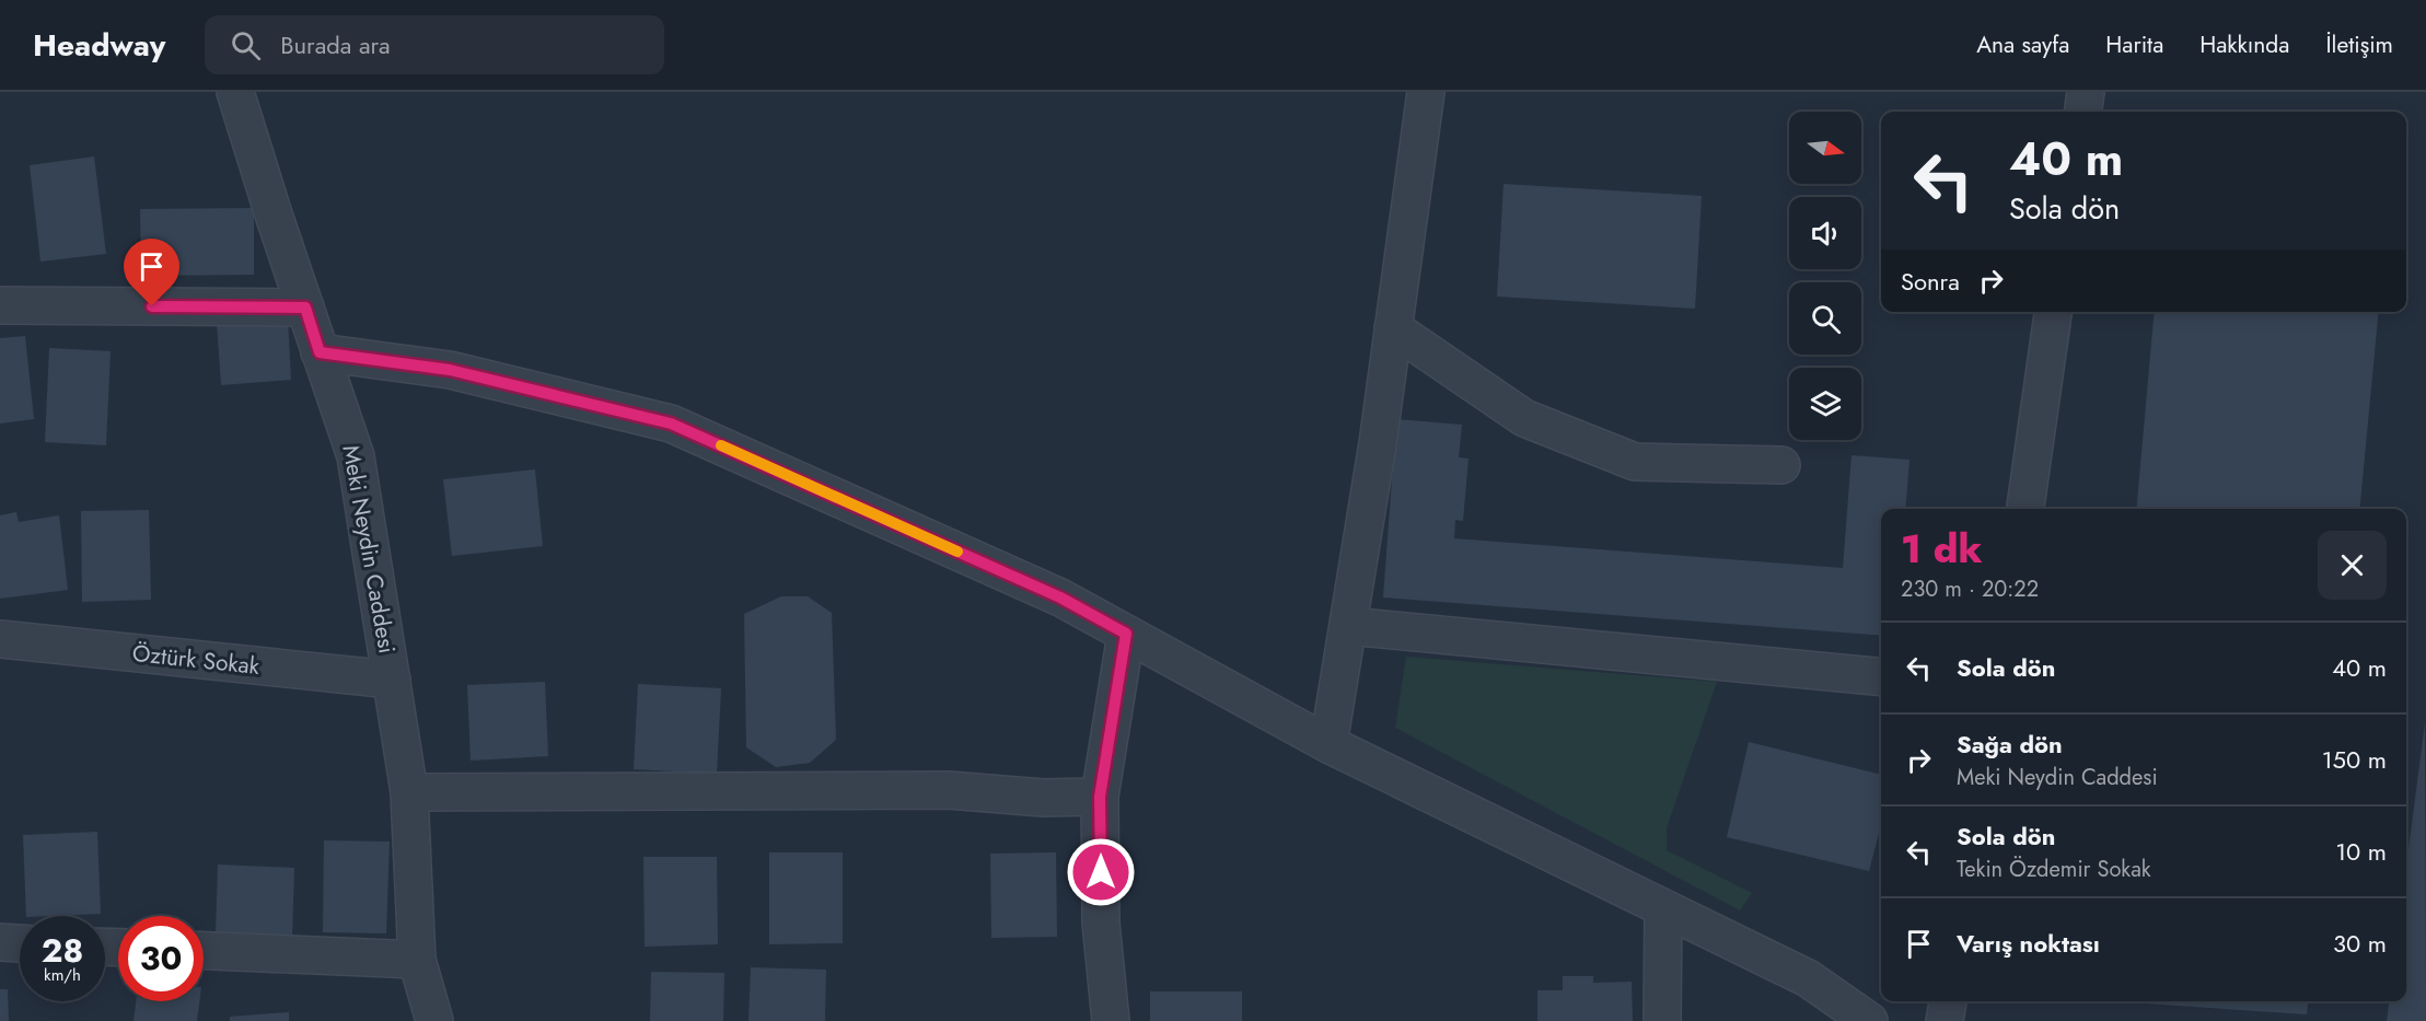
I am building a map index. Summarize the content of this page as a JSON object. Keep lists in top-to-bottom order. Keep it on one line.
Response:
{"streets":{"street":["Meki Neydin Caddesi","Öztürk Sokak"]},"crossings":[["Meki Neydin Caddesi","Öztürk Sokak"]],"north":"right","page":{"header":"Headway","search":"Burada ara","nav":["Ana sayfa","Harita","Hakkında","İletişim"],"turn":["40 m","Sola dön"],"then":"Sonra","heading":["1 dk","230 m · 20:22"],"list":[{"name":"Sola dön","value":"40 m"},{"name":"Sağa dön","note":"Meki Neydin Caddesi","value":"150 m"},{"name":"Sola dön","note":"Tekin Özdemir Sokak","value":"10 m"},{"name":"Varış noktası","value":"30 m"}],"speed":"28 km/h","limit":"30"}}
